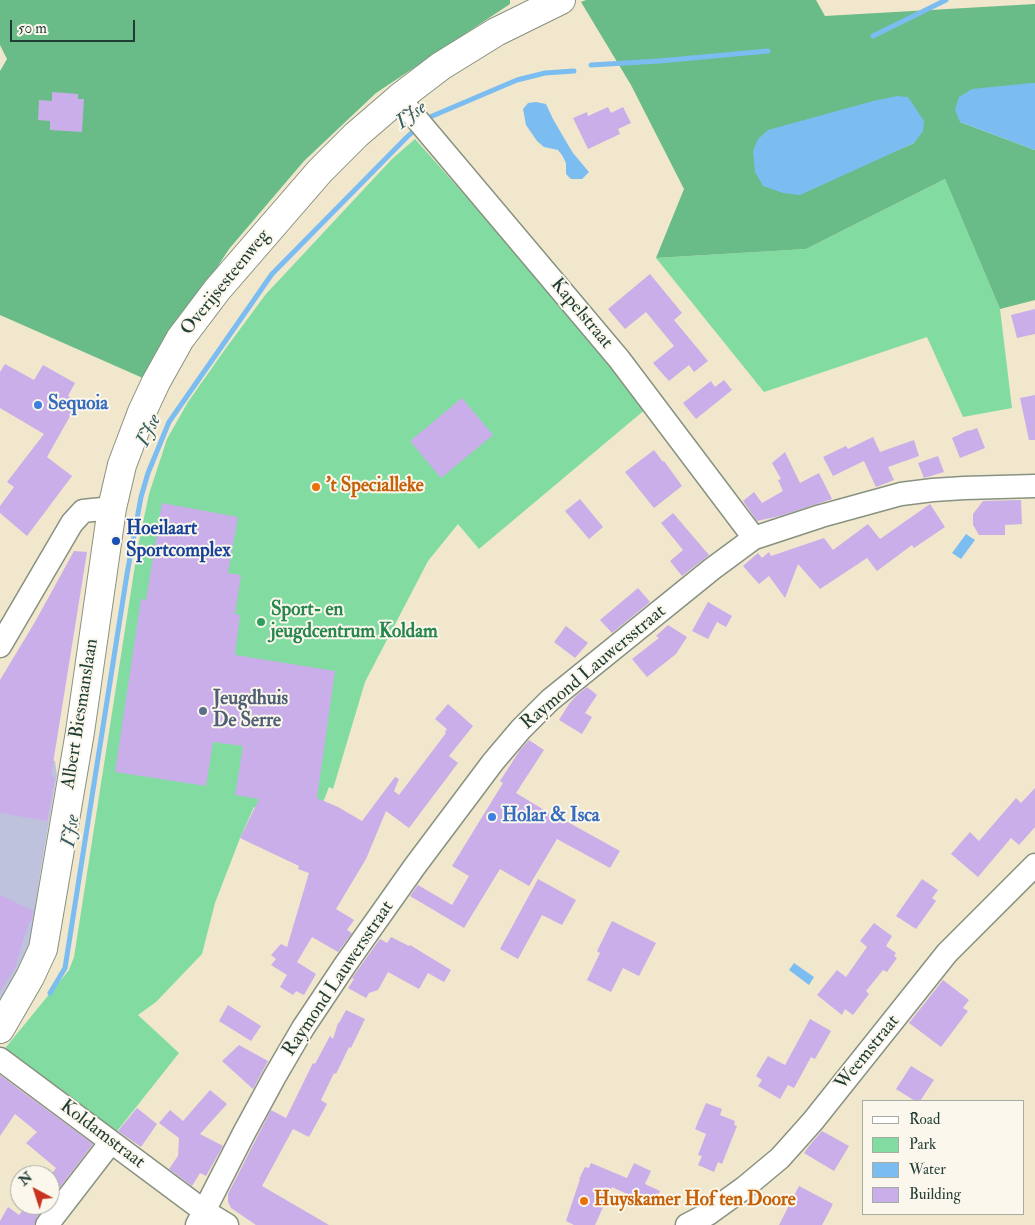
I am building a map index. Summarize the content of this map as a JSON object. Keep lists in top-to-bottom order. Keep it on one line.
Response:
{"streets":{"main road":["Overijsesteenweg","Albert Biesmanslaan"],"street":["Kapelstraat","Raymond Lauwersstraat","Weemstraat","Koldamstraat"]},"crossings":[["Overijsesteenweg","Kapelstraat"],["Overijsesteenweg","Albert Biesmanslaan"],["Kapelstraat","Raymond Lauwersstraat"],["Raymond Lauwersstraat","Koldamstraat"]],"water":["IJse"],"places":["Sequoia","'t Specialleke","Hoeilaart Sportcomplex","Sport- en jeugdcentrum Koldam","Jeugdhuis De Serre","Holar & Isca","Huyskamer Hof ten Doore"],"legend":["Road","Park","Water","Building"],"scale_bar":"50 m","north":"top left"}
